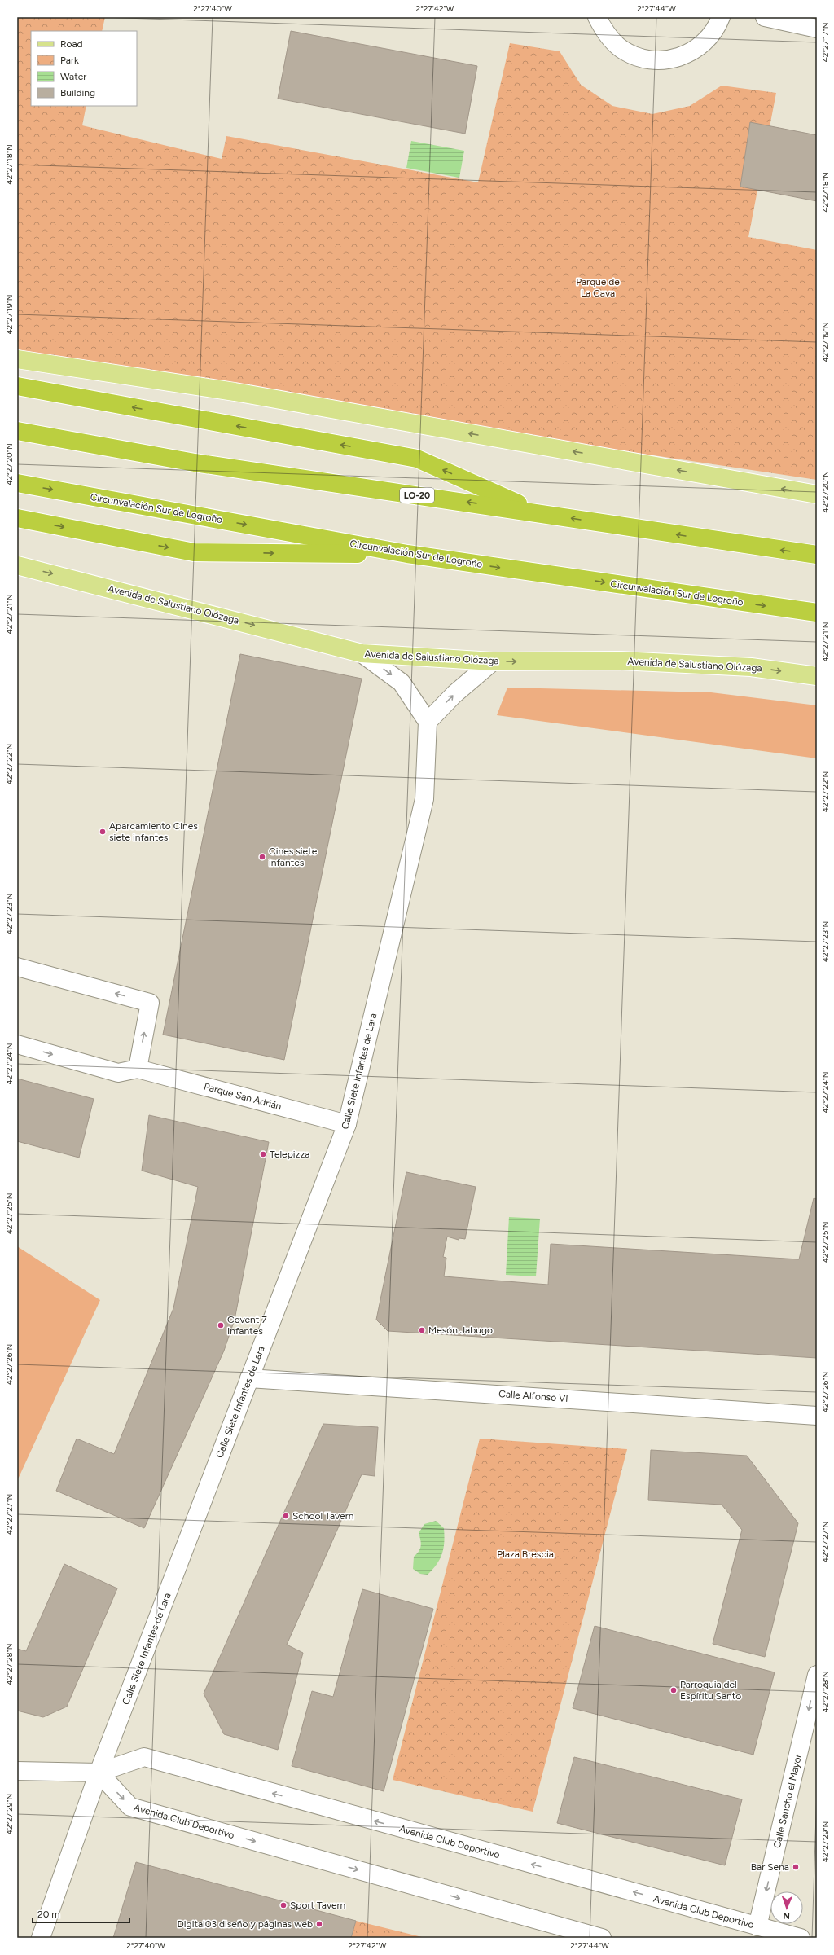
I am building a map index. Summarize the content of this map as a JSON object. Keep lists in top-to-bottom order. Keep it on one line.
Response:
{"streets":{"highway":["LO-20","Circunvalación Sur de Logroño"],"main road":["Avenida de Salustiano Olózaga"],"street":["Calle Siete Infantes de Lara","Parque San Adrián","Calle Alfonso VI","Calle Sancho el Mayor","Avenida Club Deportivo"]},"crossings":[["Calle Siete Infantes de Lara","Parque San Adrián"],["Calle Siete Infantes de Lara","Calle Alfonso VI"],["Calle Siete Infantes de Lara","Avenida Club Deportivo"],["Calle Sancho el Mayor","Avenida Club Deportivo"]],"one_way":["Avenida de Salustiano Olózaga","Parque San Adrián","Calle Sancho el Mayor"],"parks":["Parque de La Cava","Plaza Brescia"],"places":["Aparcamiento Cines siete infantes","Cines siete infantes","Telepizza","Covent 7 Infantes","Mesón Jabugo","School Tavern","Parroquia del Espíritu Santo","Bar Sena","Sport Tavern","Digital03 diseño y páginas web"],"legend":["Road","Park","Water","Building"],"scale_bar":"20 m","north":"bottom","coordinates":["2°27'40\"W","2°27'42\"W","2°27'44\"W","42°27'17\"N","42°27'18\"N","42°27'19\"N","42°27'20\"N","42°27'21\"N","42°27'22\"N","42°27'23\"N","42°27'24\"N","42°27'25\"N","42°27'26\"N","42°27'27\"N","42°27'28\"N","42°27'29\"N"]}
